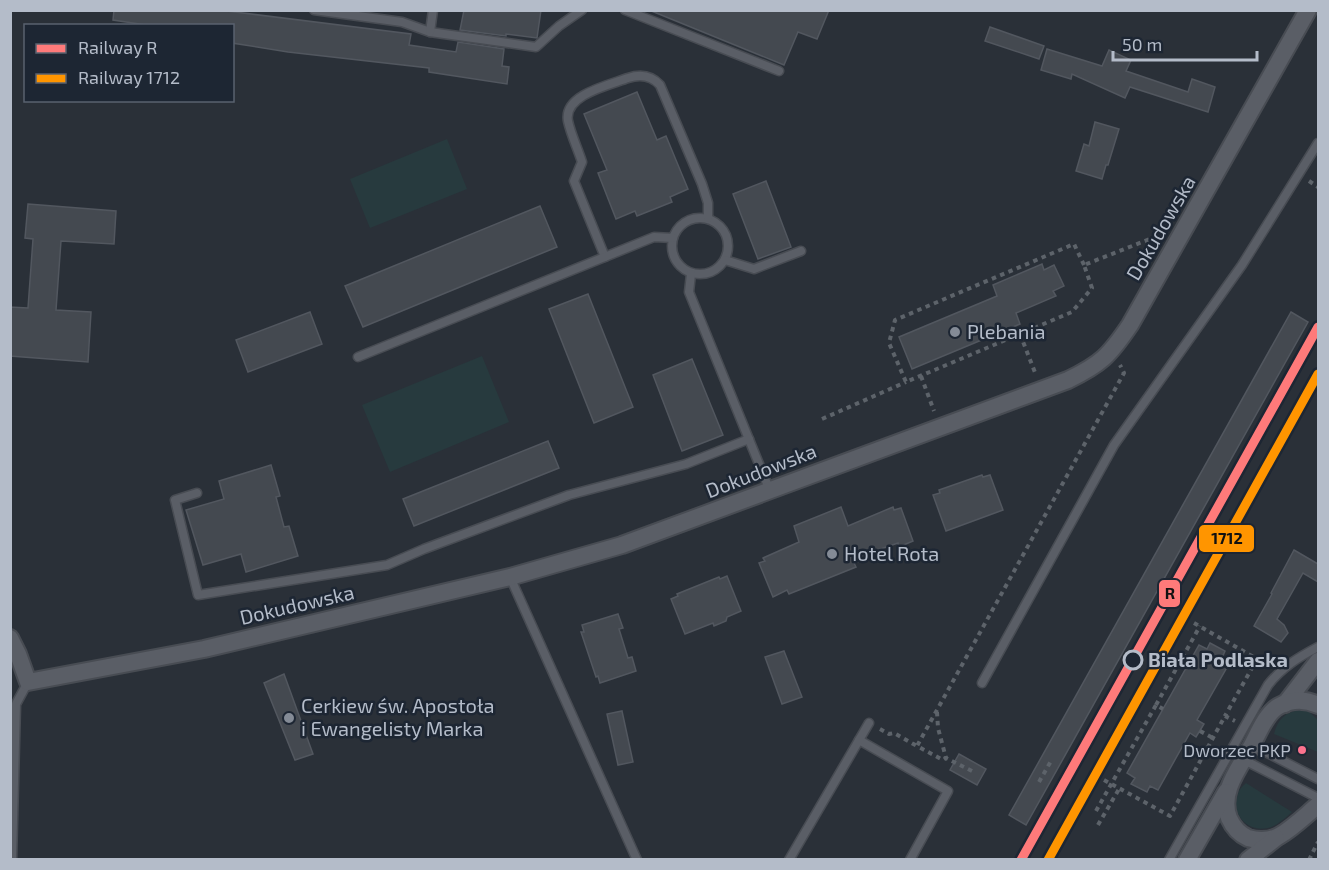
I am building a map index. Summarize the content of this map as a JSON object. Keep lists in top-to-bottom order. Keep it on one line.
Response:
{"streets":{"street":["Dokudowska"]},"places":["Plebania","Hotel Rota","Biała Podlaska","Cerkiew św. Apostoła i Ewangelisty Marka","Dworzec PKP"],"lines":["rail line R","rail line 1712"],"legend":["Railway R","Railway 1712"],"scale_bar":"50 m"}
